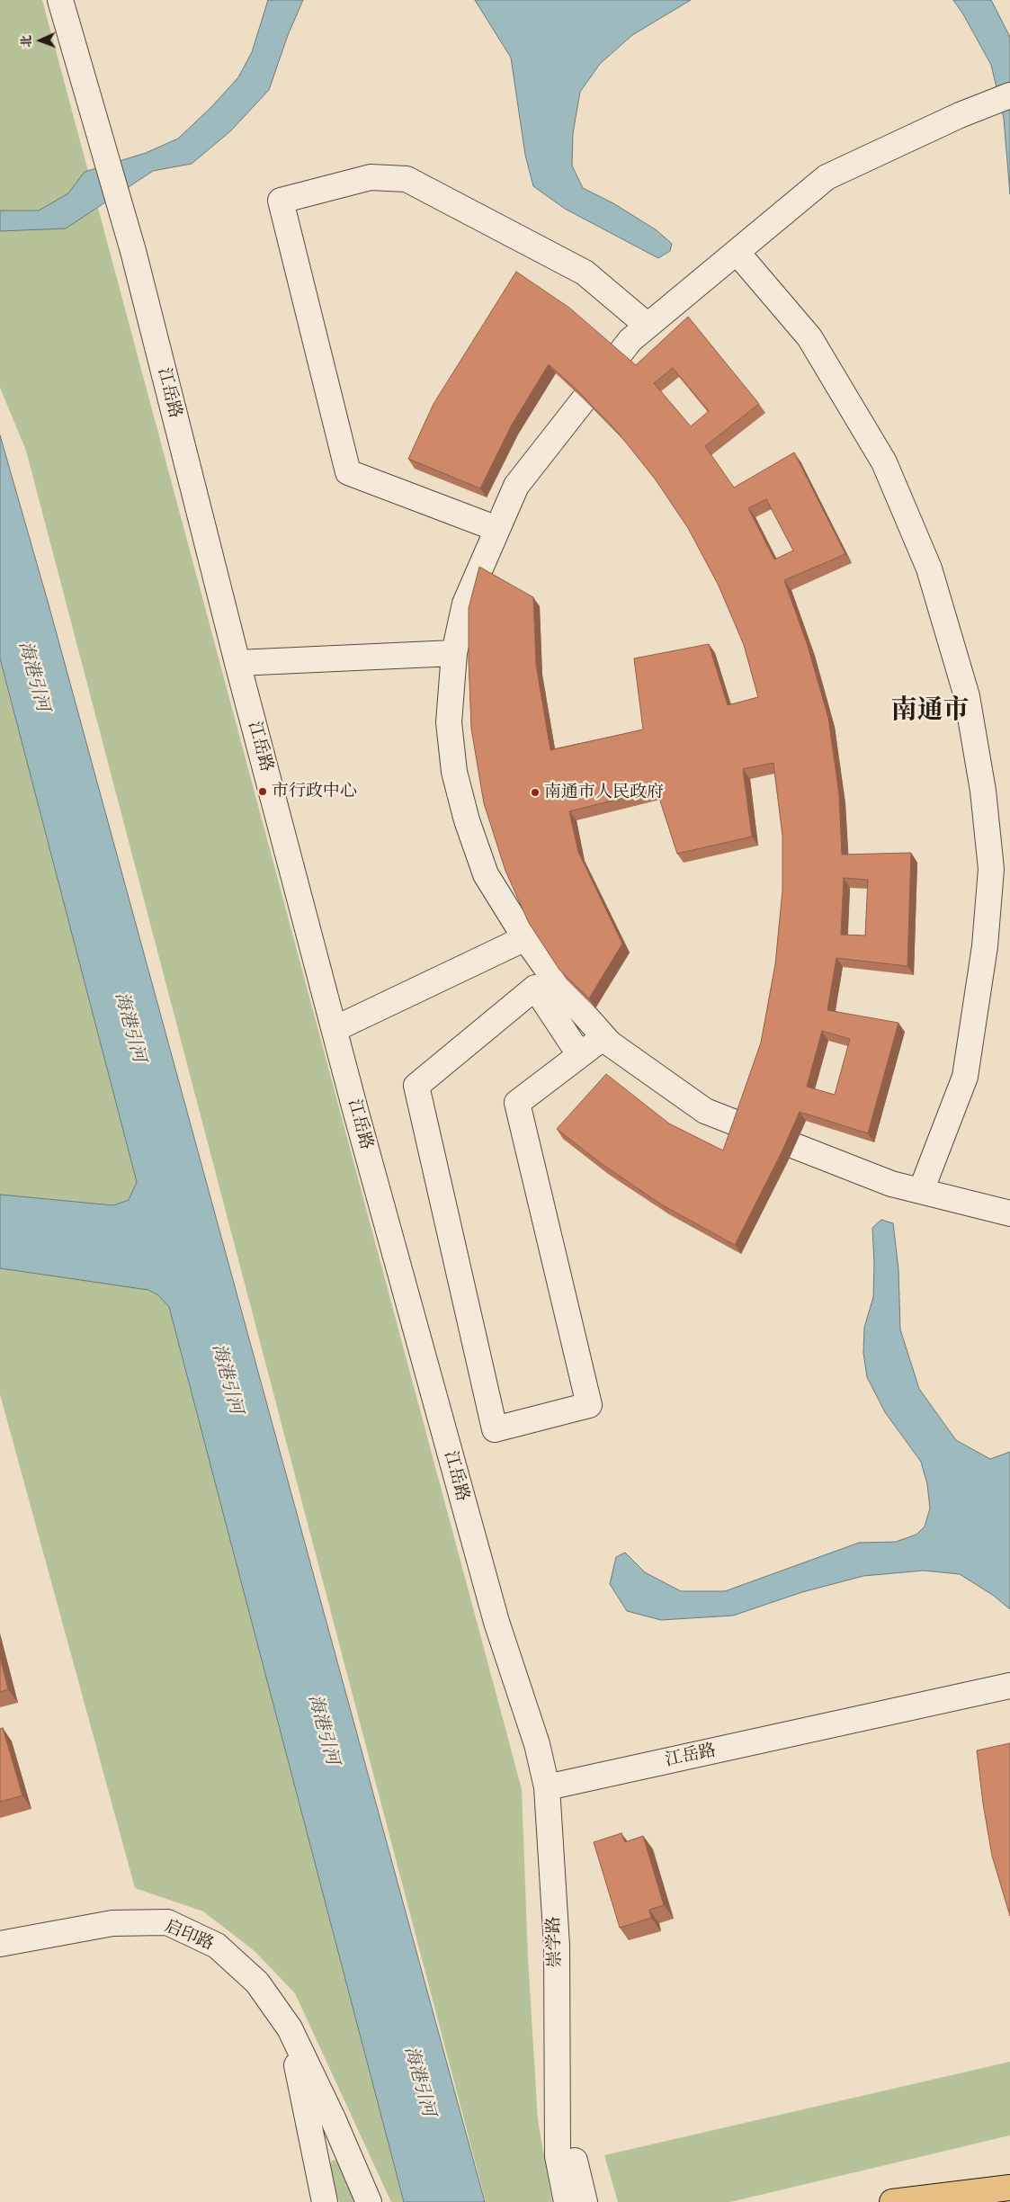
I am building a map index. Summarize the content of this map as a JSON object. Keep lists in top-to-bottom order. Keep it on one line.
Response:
{"streets":{"street":["江岳路","启印路","崇学路"]},"crossings":[["江岳路","崇学路"]],"districts":["南通市"],"water":["海港引河"],"places":["市行政中心","南通市人民政府"],"north":"left"}
